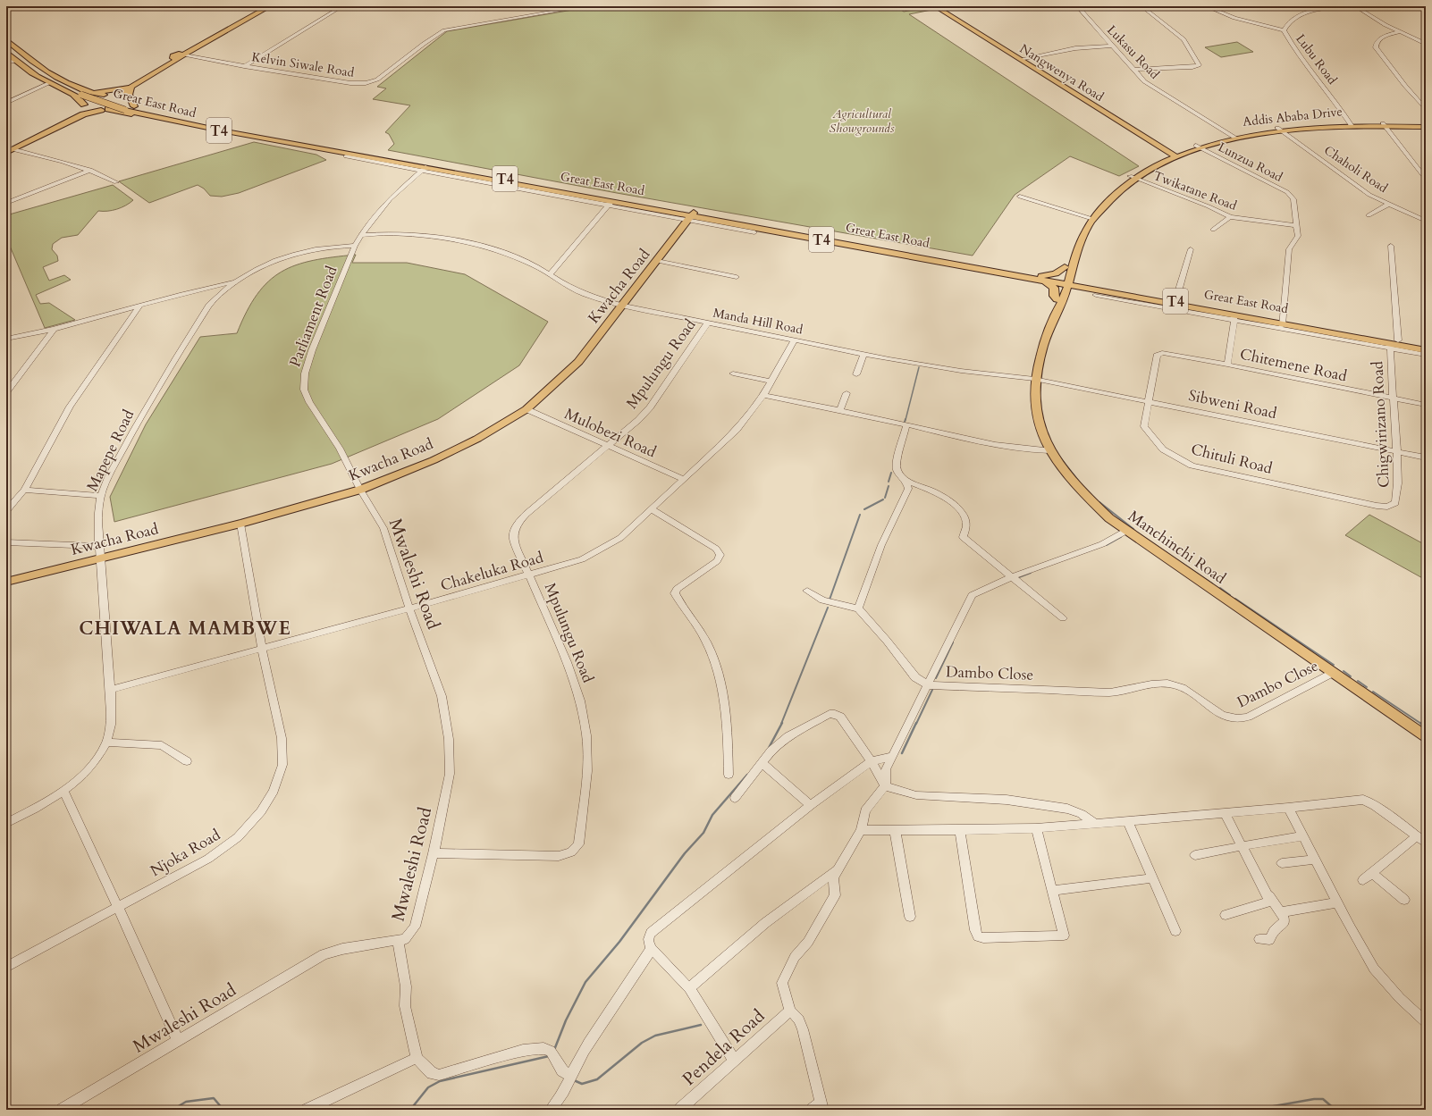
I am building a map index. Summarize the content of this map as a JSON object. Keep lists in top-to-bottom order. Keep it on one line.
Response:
{"streets":{"main road":["Nangwenya Road","Great East Road","Addis Ababa Drive","T4","Kwacha Road","Manchinchi Road"],"street":["Lukasu Road","Lubu Road","Kelvin Siwale Road","Lunzua Road","Chaholi Road","Twikatane Road","Parliament Road","Manda Hill Road","Mpulungu Road","Chitemene Road","Sibweni Road","Chigwirizano Road","Mulobezi Road","Mapepe Road","Chituli Road","Chakeluka Road","Mwaleshi Road","Dambo Close","Njoka Road","Pendela Road"]},"crossings":[["Lukasu Road","Addis Ababa Drive"],["Lubu Road","Addis Ababa Drive"],["Nangwenya Road","Addis Ababa Drive"],["Great East Road","Addis Ababa Drive"],["Great East Road","Kwacha Road"],["Great East Road","Parliament Road"],["Great East Road","Chigwirizano Road"],["Great East Road","Manchinchi Road"],["Addis Ababa Drive","Lunzua Road"],["Addis Ababa Drive","Chaholi Road"],["Addis Ababa Drive","Twikatane Road"],["Addis Ababa Drive","Manchinchi Road"],["Lunzua Road","Twikatane Road"],["Kwacha Road","Parliament Road"],["Kwacha Road","Manda Hill Road"],["Kwacha Road","Mulobezi Road"],["Kwacha Road","Mapepe Road"],["Kwacha Road","Mwaleshi Road"],["Kwacha Road","Njoka Road"],["Parliament Road","Manda Hill Road"],["Parliament Road","Mapepe Road"],["Parliament Road","Mwaleshi Road"],["Manda Hill Road","Mpulungu Road"],["Manda Hill Road","Sibweni Road"],["Manda Hill Road","Manchinchi Road"],["Manda Hill Road","Chakeluka Road"],["Mpulungu Road","Mulobezi Road"],["Mpulungu Road","Chakeluka Road"],["Mpulungu Road","Mwaleshi Road"],["Chitemene Road","Chigwirizano Road"],["Chitemene Road","Chituli Road"],["Sibweni Road","Chigwirizano Road"],["Sibweni Road","Chituli Road"],["Sibweni Road","Manchinchi Road"],["Chigwirizano Road","Chituli Road"],["Mulobezi Road","Chakeluka Road"],["Mapepe Road","Chakeluka Road"],["Manchinchi Road","Dambo Close"],["Chakeluka Road","Mwaleshi Road"],["Chakeluka Road","Njoka Road"]],"districts":["CHIWALA MAMBWE"],"parks":["Agricultural Showgrounds"]}
